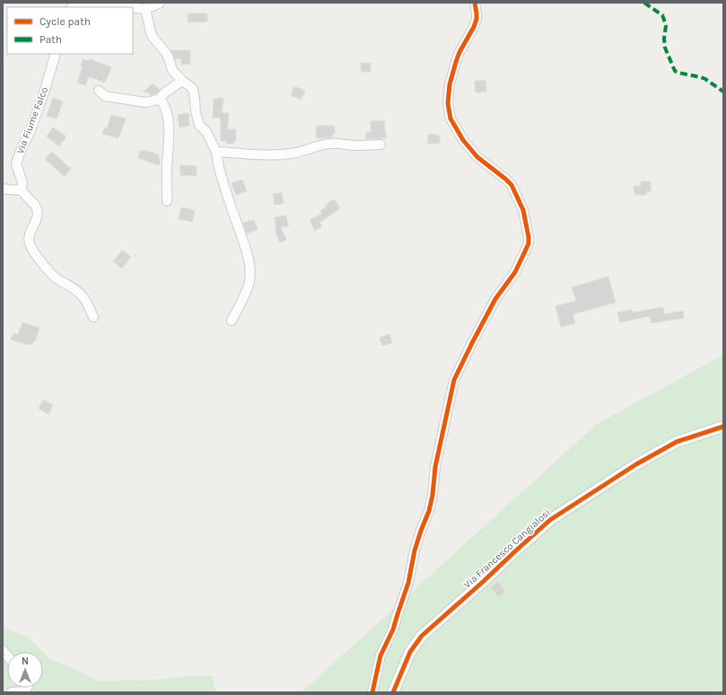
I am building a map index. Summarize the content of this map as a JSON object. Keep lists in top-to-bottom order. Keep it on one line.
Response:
{"streets":{"street":["Via Fiume Falco","Via Francesco Cangialosi"]},"legend":["Cycle path","Path"],"north":"top"}
